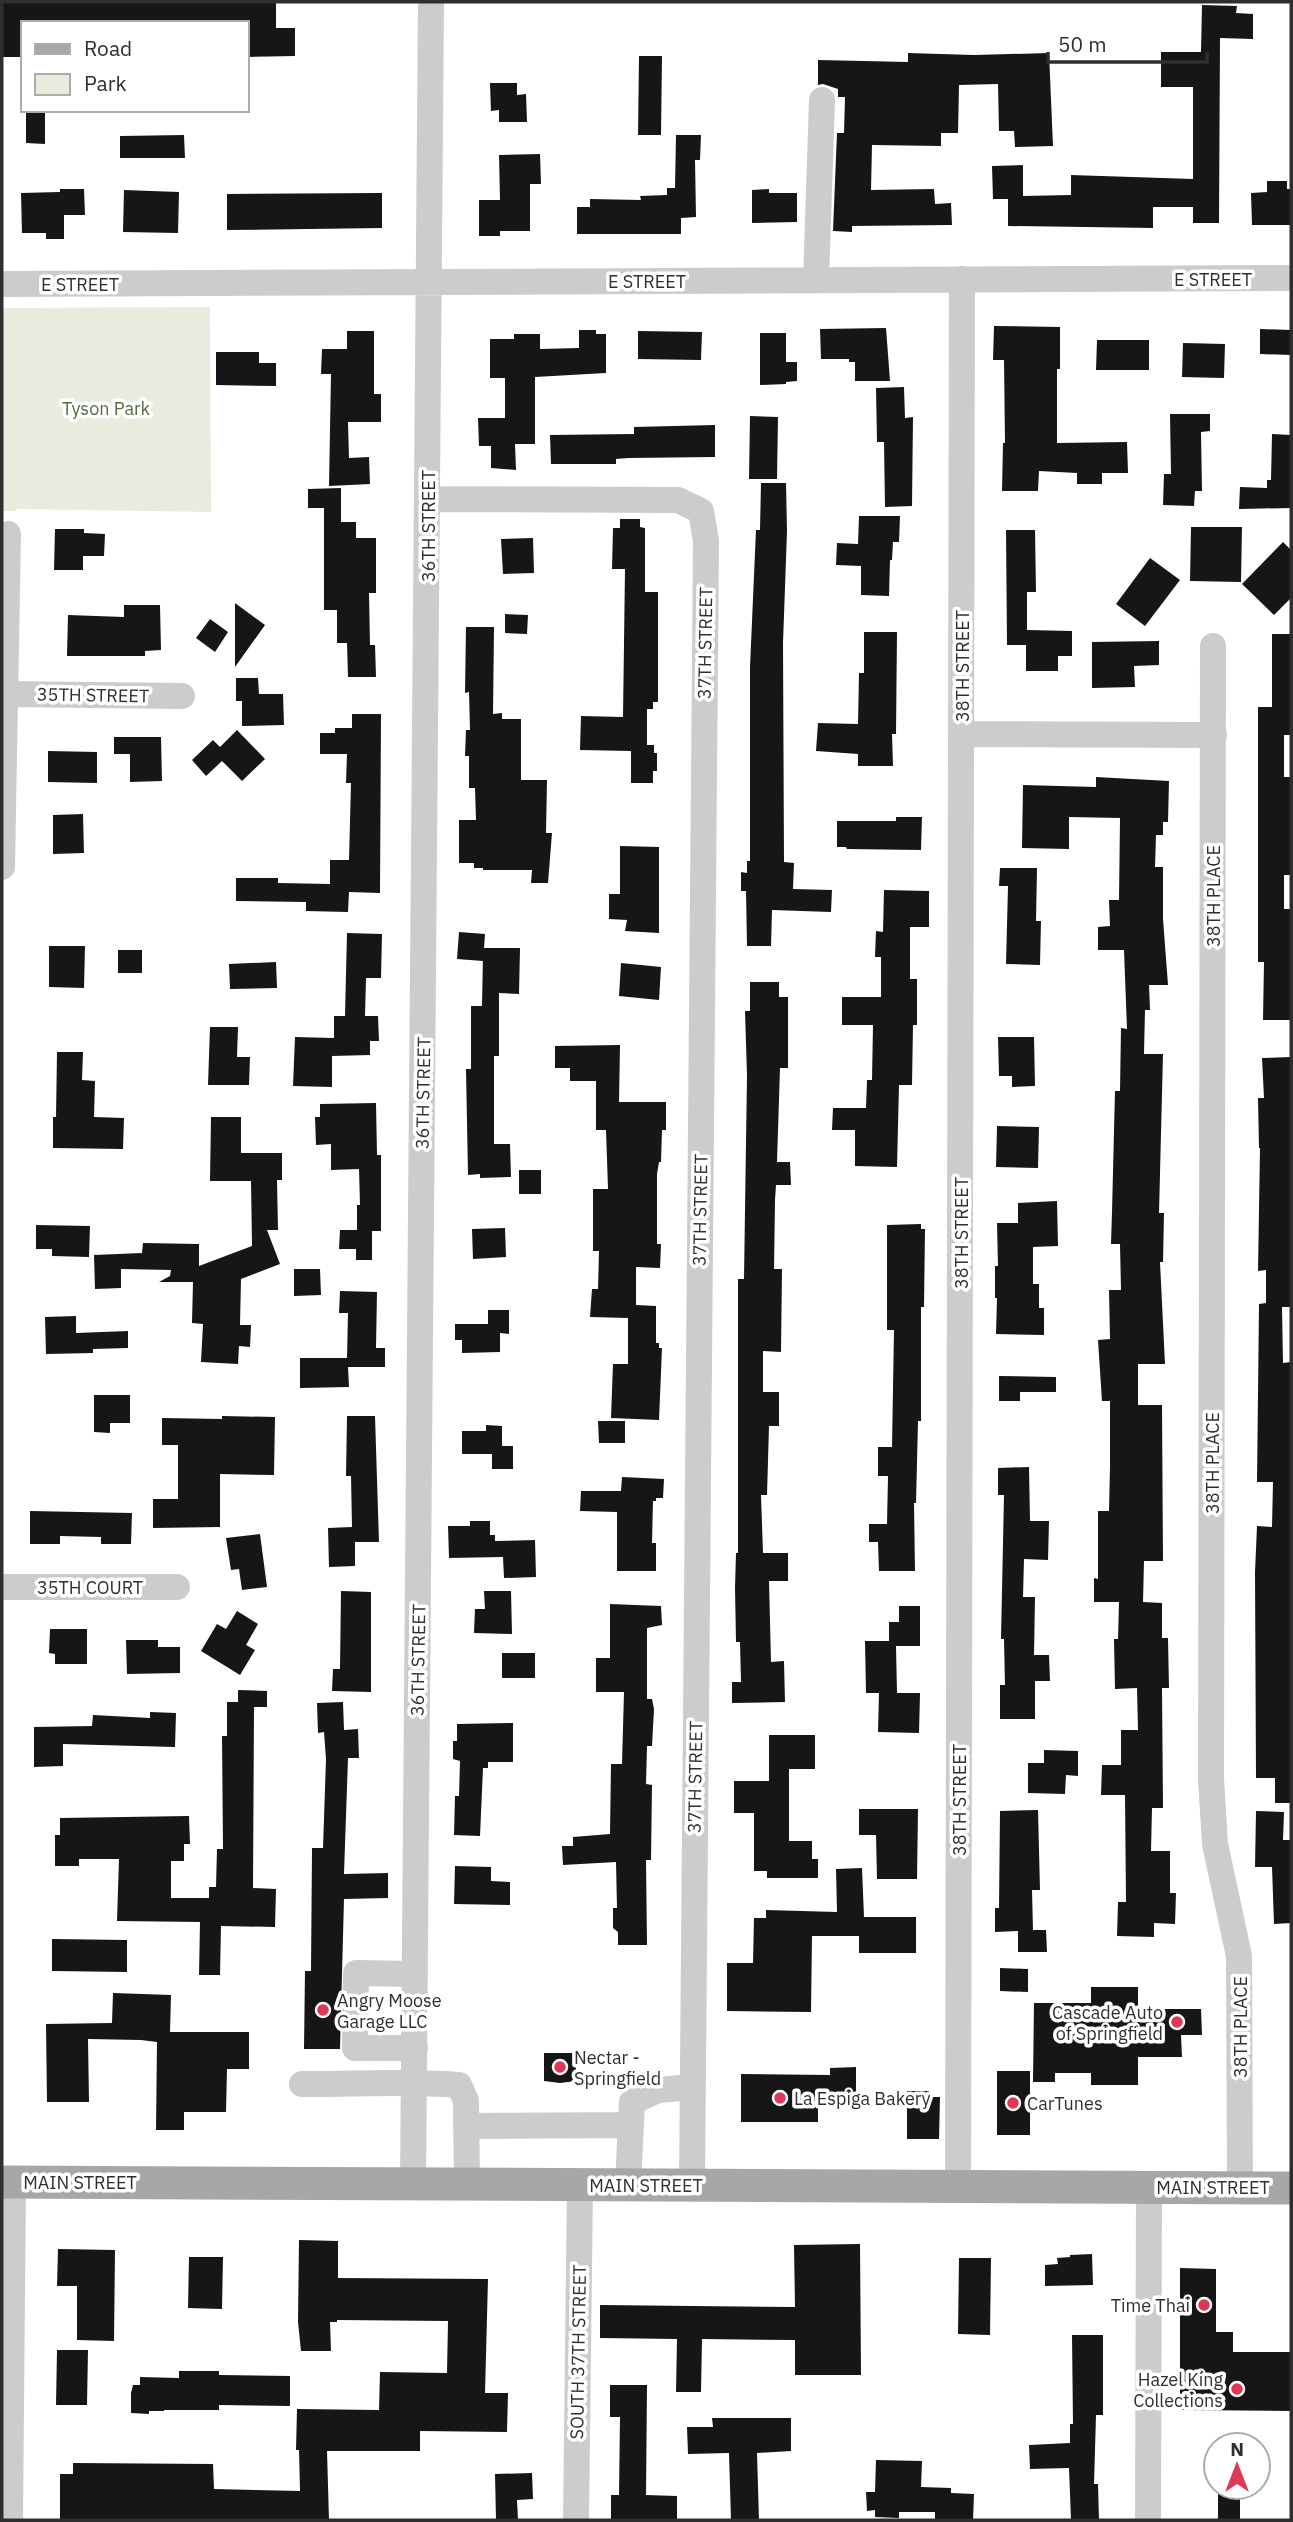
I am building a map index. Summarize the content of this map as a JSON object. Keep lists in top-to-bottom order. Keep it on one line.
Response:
{"streets":{"main road":["MAIN STREET"],"street":["E STREET","36TH STREET","37TH STREET","38TH STREET","35TH STREET","38TH PLACE","35TH COURT","SOUTH 37TH STREET"]},"crossings":[["E STREET","36TH STREET"],["E STREET","38TH STREET"],["36TH STREET","37TH STREET"],["36TH STREET","MAIN STREET"],["37TH STREET","MAIN STREET"],["38TH STREET","MAIN STREET"],["38TH PLACE","MAIN STREET"],["MAIN STREET","SOUTH 37TH STREET"]],"parks":["Tyson Park"],"places":["Angry Moose Garage LLC","Cascade Auto of Springfield","Nectar - Springfield","La Espiga Bakery","CarTunes","Time Thai","Hazel King Collections"],"legend":["Road","Park"],"scale_bar":"50 m","north":"top"}
